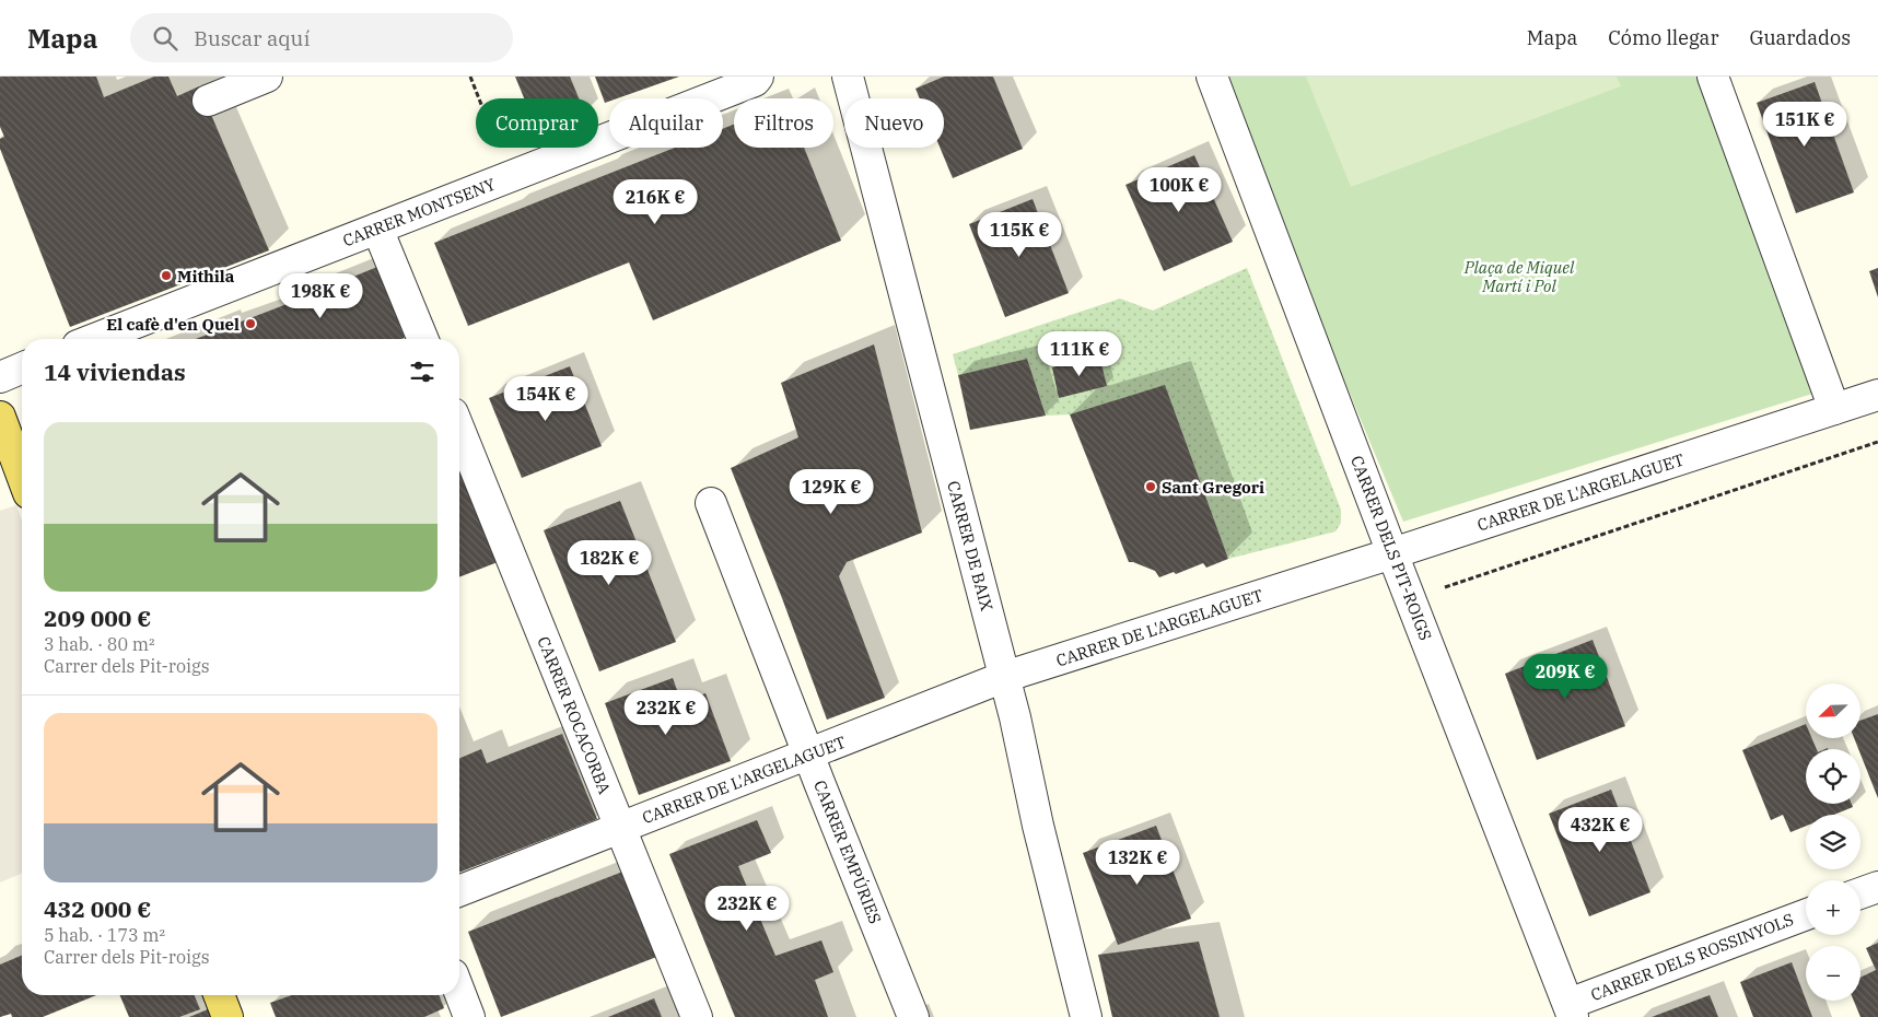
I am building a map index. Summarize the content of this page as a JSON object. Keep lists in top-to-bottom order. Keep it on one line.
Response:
{"streets":{"street":["CARRER MONTSENY","CARRER DE L'ARGELAGUET","CARRER DE BAIX","CARRER DELS PIT-ROIGS","CARRER ROCACORBA","CARRER EMPÚRIES","CARRER DELS ROSSINYOLS"]},"crossings":[["CARRER DE L'ARGELAGUET","CARRER DE BAIX"],["CARRER DE L'ARGELAGUET","CARRER DELS PIT-ROIGS"],["CARRER DE L'ARGELAGUET","CARRER ROCACORBA"],["CARRER DE L'ARGELAGUET","CARRER EMPÚRIES"],["CARRER DELS PIT-ROIGS","CARRER DELS ROSSINYOLS"]],"parks":["Plaça de Miquel Martí i Pol"],"places":["Mithila","El cafè d'en Quel","Sant Gregori"],"north":"bottom left","page":{"header":"Mapa","search":"Buscar aquí","nav":["Mapa","Cómo llegar","Guardados"],"chip":["Comprar","Alquilar","Filtros","Nuevo"],"price":["151K €","100K €","216K €","115K €","198K €","111K €","154K €","129K €","182K €","209K €","232K €","432K €","132K €","232K €"],"heading":"14 viviendas","list":[{"name":"209 000 €","note":"3 hab. · 80 m² · Carrer dels Pit-roigs"},{"name":"432 000 €","note":"5 hab. · 173 m² · Carrer dels Pit-roigs"}],"map_buttons":["+","−"]}}
